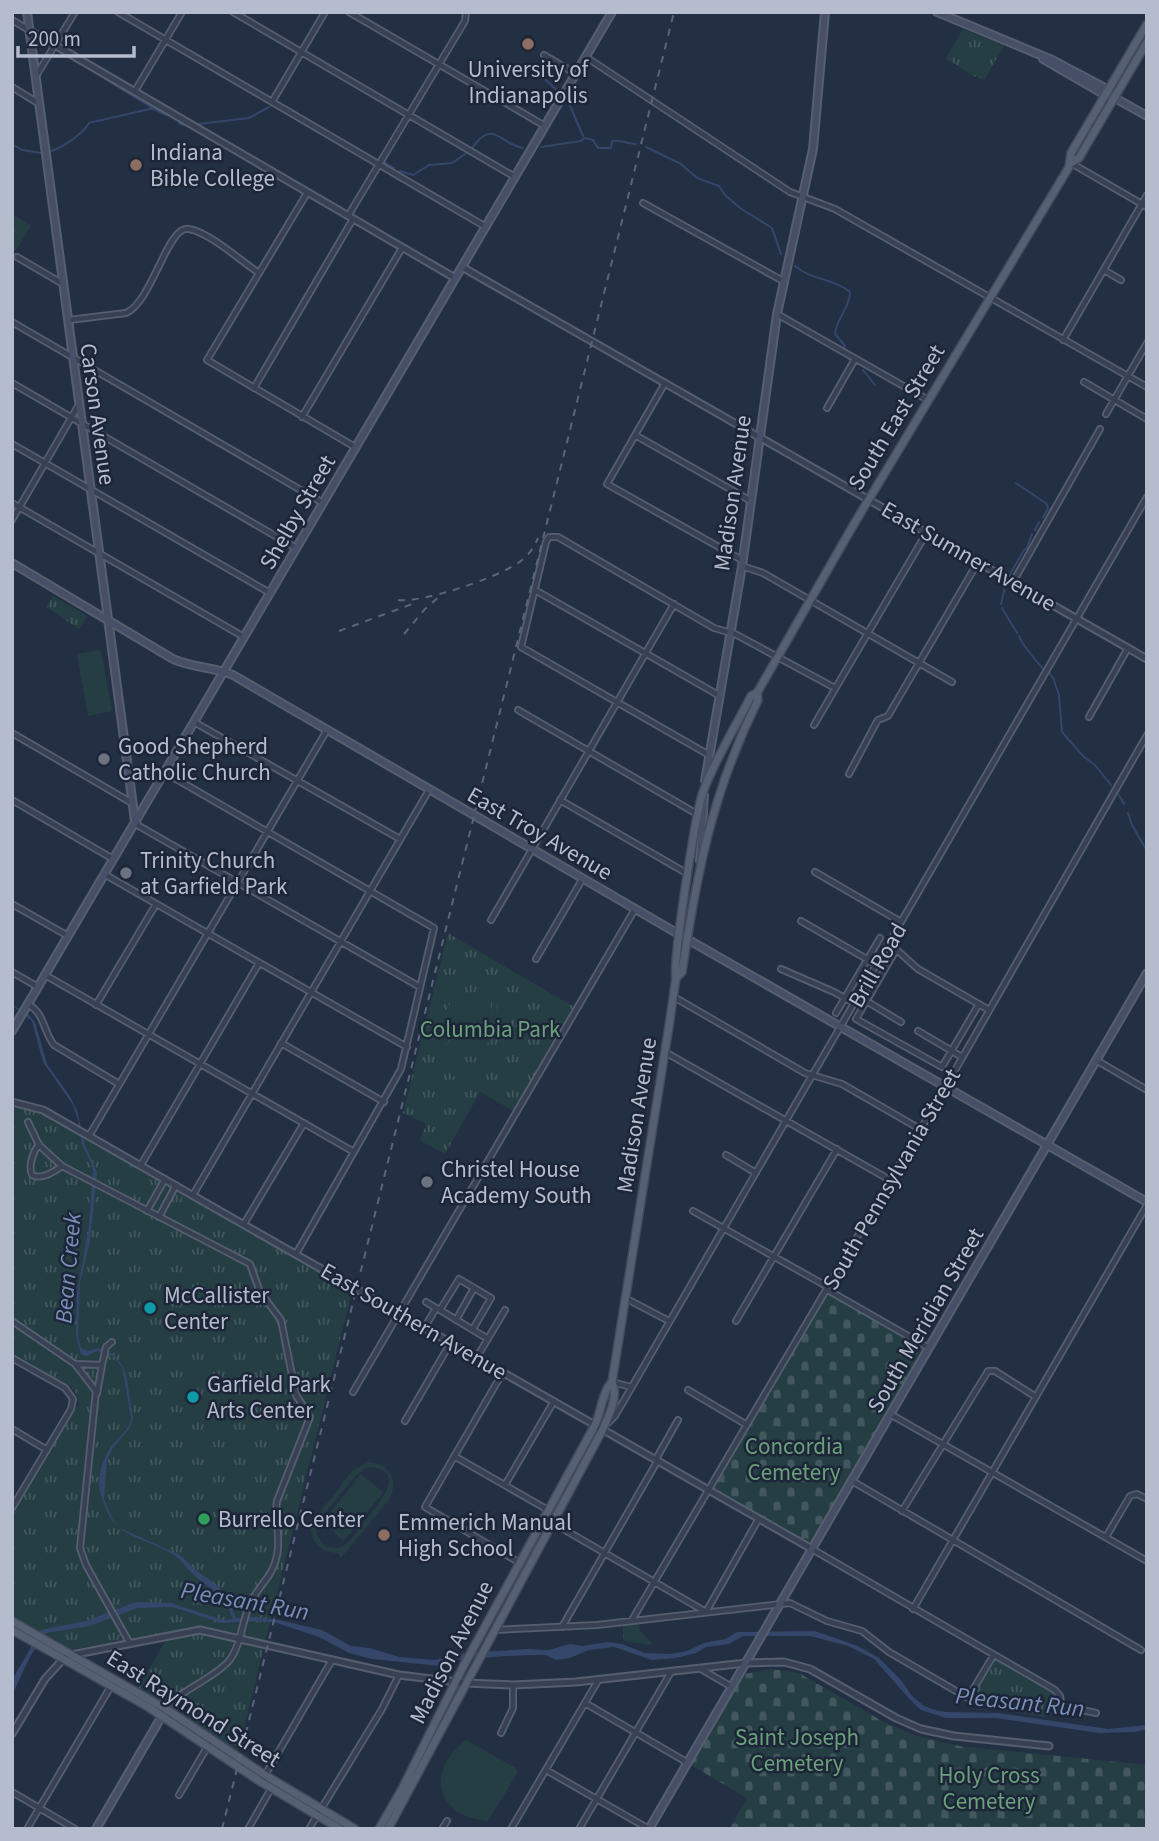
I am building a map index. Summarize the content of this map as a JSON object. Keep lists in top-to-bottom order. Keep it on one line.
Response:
{"streets":{"main road":["Carson Avenue","South East Street","Madison Avenue","Shelby Street","East Troy Avenue","South Meridian Street","East Raymond Street"],"street":["East Sumner Avenue","Brill Road","South Pennsylvania Street","East Southern Avenue"]},"crossings":[["Carson Avenue","Shelby Street"],["Carson Avenue","East Troy Avenue"],["South East Street","Madison Avenue"],["South East Street","East Sumner Avenue"],["Madison Avenue","East Sumner Avenue"],["Madison Avenue","East Troy Avenue"],["Madison Avenue","Brill Road"],["Madison Avenue","East Southern Avenue"],["Shelby Street","East Sumner Avenue"],["Shelby Street","East Troy Avenue"],["East Sumner Avenue","Brill Road"],["East Troy Avenue","Brill Road"],["East Troy Avenue","South Pennsylvania Street"],["East Troy Avenue","South Meridian Street"],["Brill Road","East Southern Avenue"],["South Pennsylvania Street","East Southern Avenue"],["South Meridian Street","East Southern Avenue"]],"water":["Bean Creek","Pleasant Run"],"parks":["Columbia Park","Concordia Cemetery","Saint Joseph Cemetery","Holy Cross Cemetery"],"places":["University of Indianapolis","Indiana Bible College","Good Shepherd Catholic Church","Trinity Church at Garfield Park","Christel House Academy South","McCallister Center","Garfield Park Arts Center","Burrello Center","Emmerich Manual High School"],"scale_bar":"200 m"}
